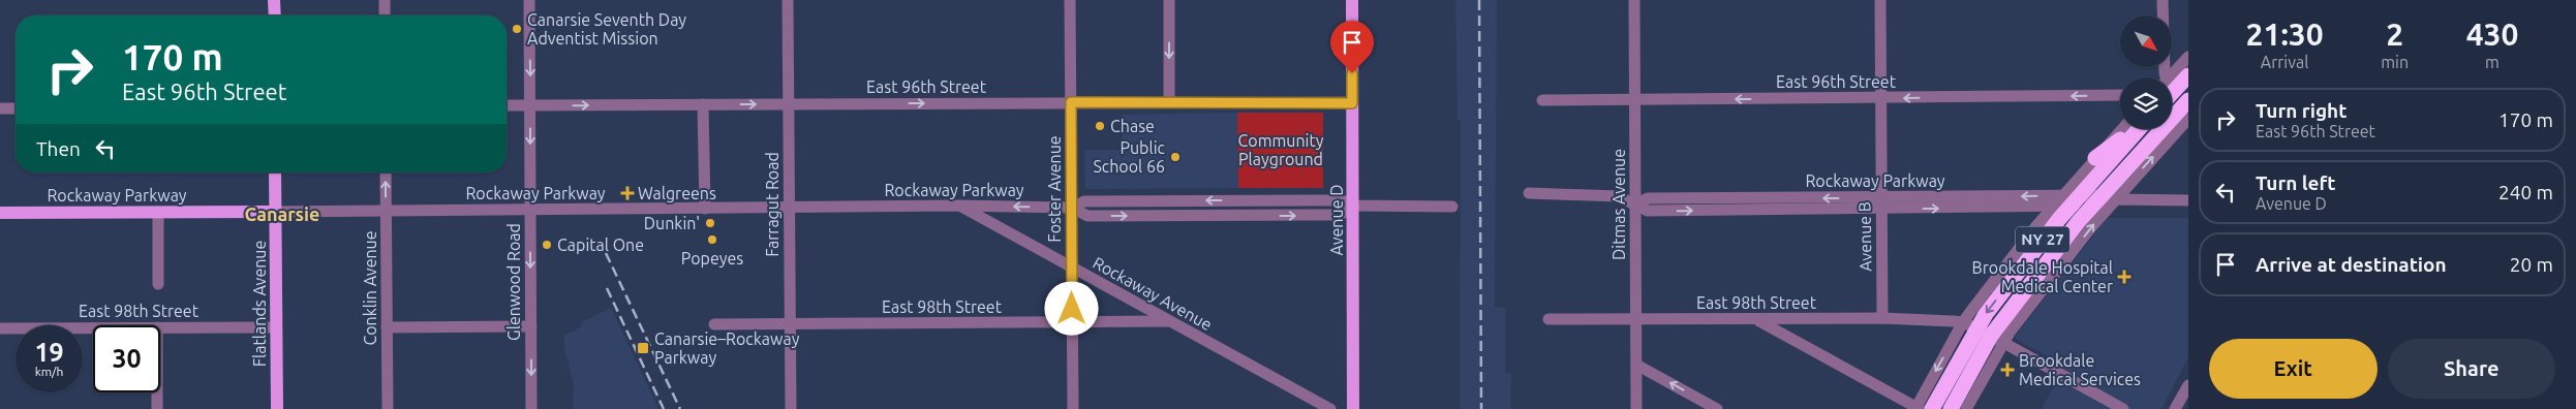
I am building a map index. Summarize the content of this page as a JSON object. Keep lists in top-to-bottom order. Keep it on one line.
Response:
{"streets":{"highway":["NY 27"],"main road":["Rockaway Parkway","Avenue D","Flatlands Avenue"],"street":["East 96th Street","Foster Avenue","Farragut Road","Ditmas Avenue","Avenue B","Glenwood Road","Conklin Avenue","Rockaway Avenue","East 98th Street"]},"crossings":[["East 96th Street","Foster Avenue"],["East 96th Street","Farragut Road"],["East 96th Street","Ditmas Avenue"],["East 96th Street","Avenue D"],["East 96th Street","Avenue B"],["East 96th Street","Glenwood Road"],["Rockaway Parkway","Foster Avenue"],["Rockaway Parkway","Farragut Road"],["Rockaway Parkway","Ditmas Avenue"],["Rockaway Parkway","Avenue D"],["Rockaway Parkway","Avenue B"],["Rockaway Parkway","NY 27"],["Rockaway Parkway","Glenwood Road"],["Rockaway Parkway","Conklin Avenue"],["Rockaway Parkway","Rockaway Avenue"],["Rockaway Parkway","Flatlands Avenue"],["Foster Avenue","Rockaway Avenue"],["Foster Avenue","East 98th Street"],["Farragut Road","East 98th Street"],["Ditmas Avenue","East 98th Street"],["Avenue B","East 98th Street"],["NY 27","East 98th Street"],["Rockaway Avenue","East 98th Street"],["East 98th Street","Flatlands Avenue"]],"one_way":["Glenwood Road"],"districts":["Canarsie"],"parks":["Community Playground"],"places":{"other":["Canarsie Seventh Day Adventist Mission","Chase","Public School 66","Dunkin'","Popeyes","Capital One"],"health":["Walgreens","Brookdale Hospital Medical Center","Brookdale Medical Services"],"transit":["Canarsie–Rockaway Parkway"]},"north":"bottom right","page":{"eta":["21:30","Arrival","2","min","430","m"],"turn":["170 m","East 96th Street"],"list":[{"name":"Turn right","note":"East 96th Street","value":"170 m"},{"name":"Turn left","note":"Avenue D","value":"240 m"},{"name":"Arrive at destination","value":"20 m"}],"then":"Then","speed":"19 km/h","limit":"30","buttons":["Exit","Share"]}}
